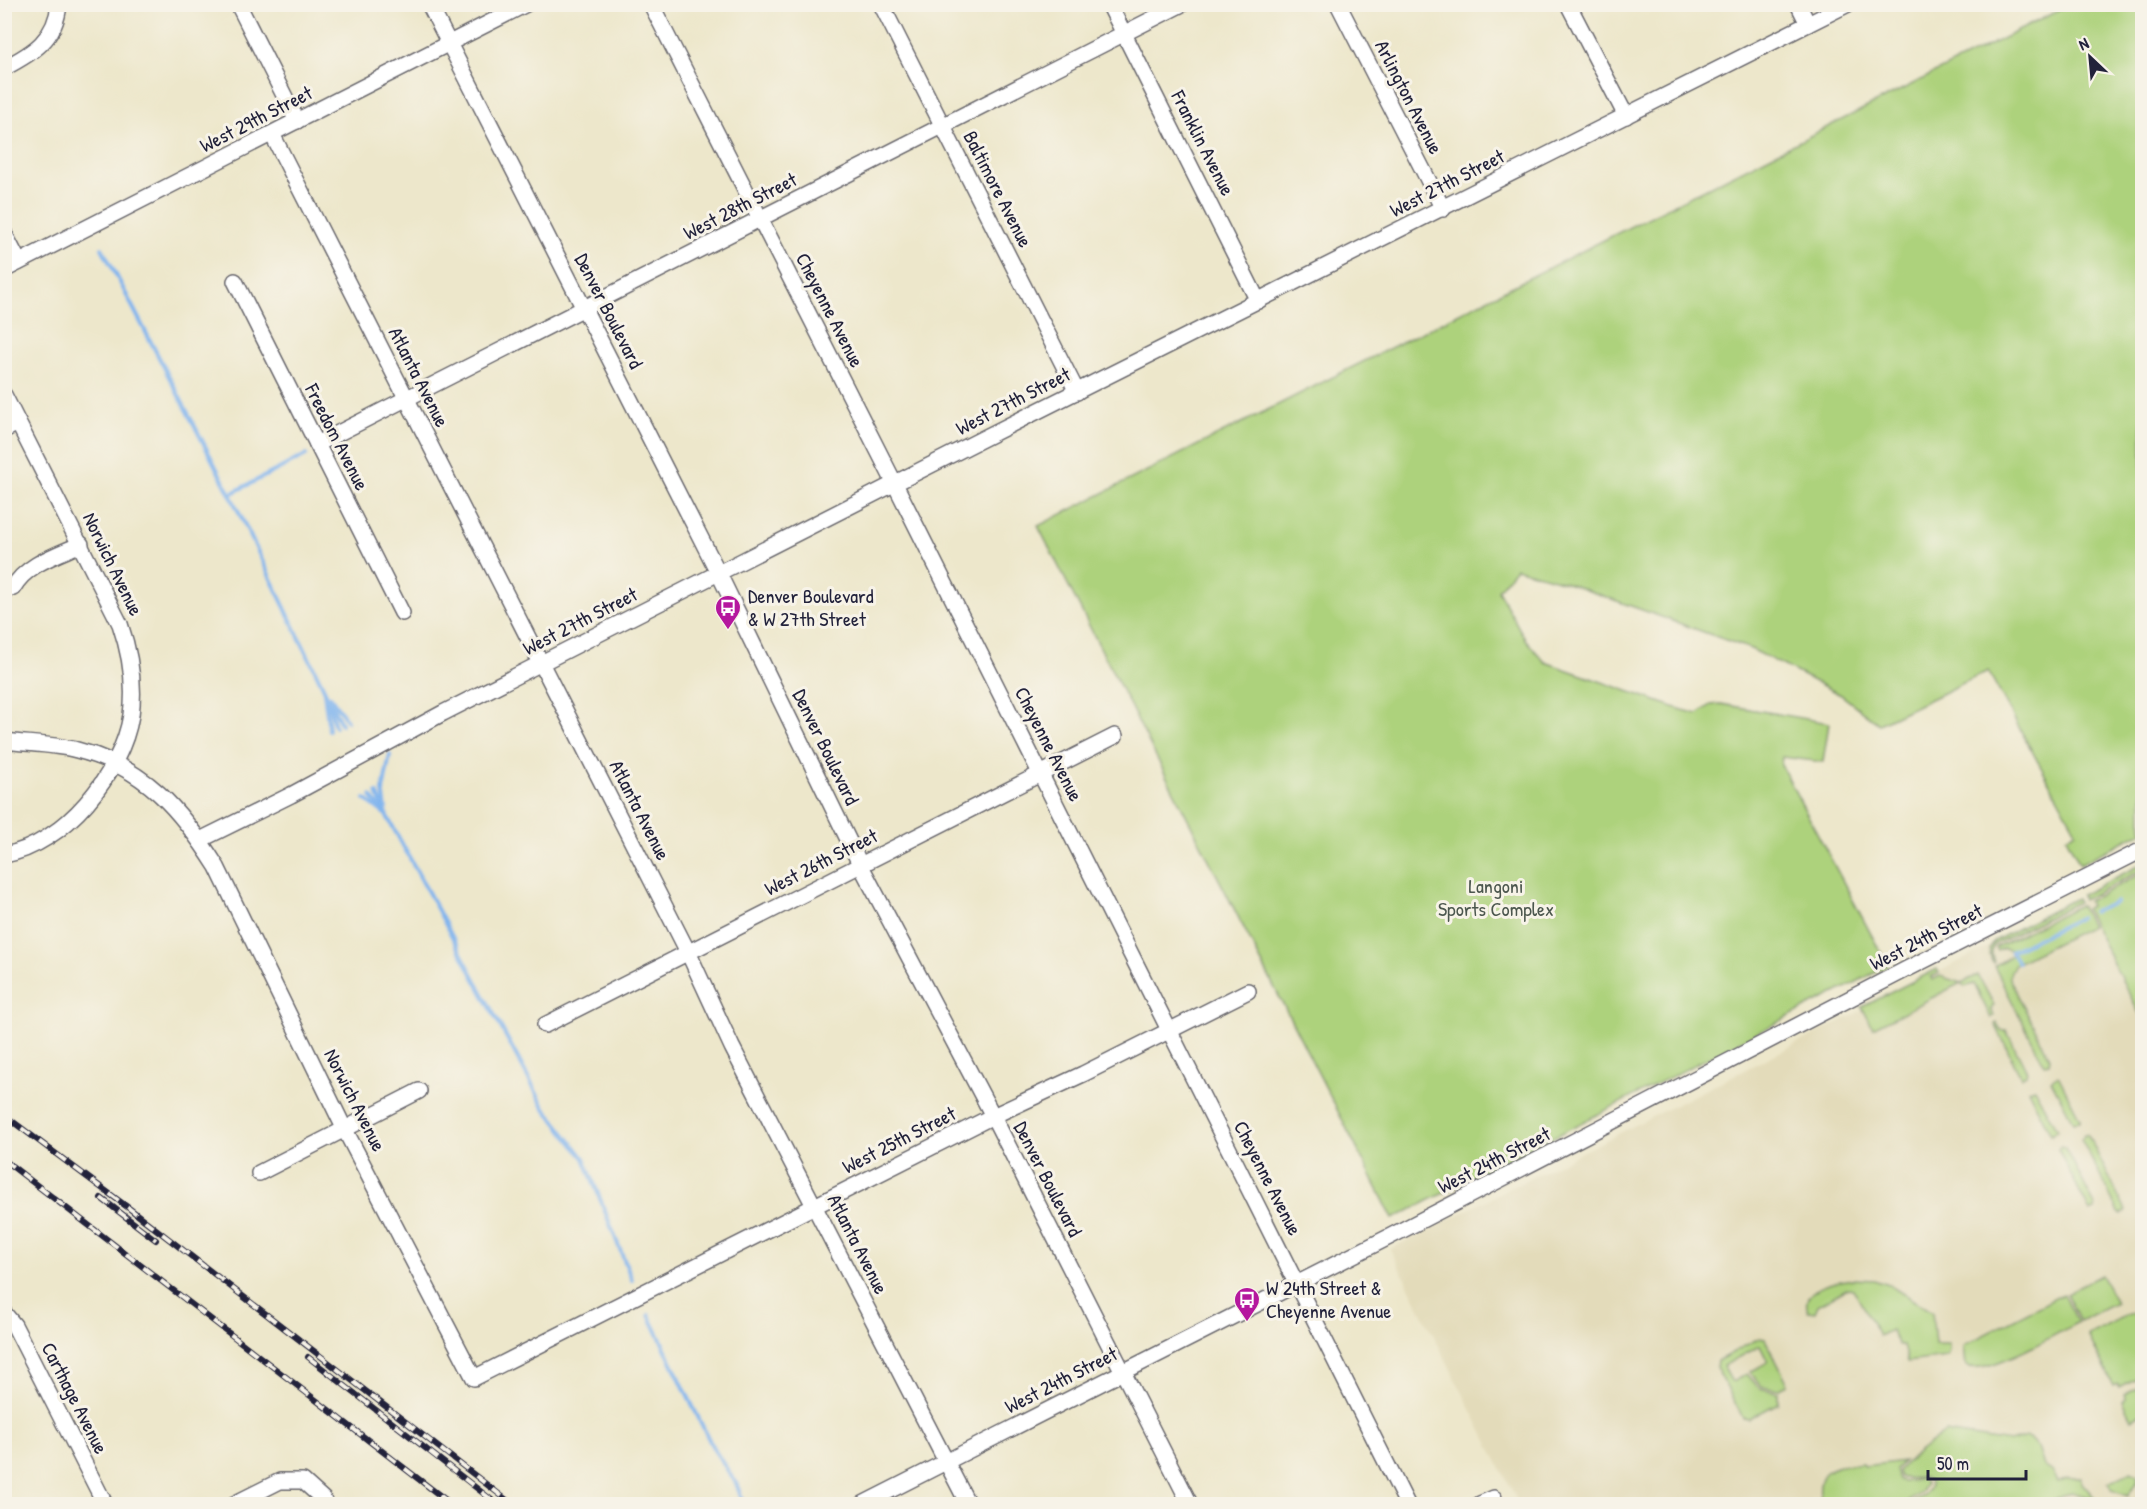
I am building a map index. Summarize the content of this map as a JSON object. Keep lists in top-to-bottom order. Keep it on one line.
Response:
{"streets":{"street":["Arlington Avenue","West 29th Street","Franklin Avenue","West 27th Street","Baltimore Avenue","West 28th Street","Cheyenne Avenue","Denver Boulevard","Atlanta Avenue","Freedom Avenue","Norwich Avenue","West 26th Street","West 24th Street","West 25th Street","Carthage Avenue"]},"crossings":[["Arlington Avenue","West 27th Street"],["West 29th Street","Denver Boulevard"],["West 29th Street","Atlanta Avenue"],["Franklin Avenue","West 27th Street"],["Franklin Avenue","West 28th Street"],["West 27th Street","Baltimore Avenue"],["West 27th Street","Cheyenne Avenue"],["West 27th Street","Denver Boulevard"],["West 27th Street","Atlanta Avenue"],["West 27th Street","Norwich Avenue"],["Baltimore Avenue","West 28th Street"],["West 28th Street","Cheyenne Avenue"],["West 28th Street","Denver Boulevard"],["West 28th Street","Atlanta Avenue"],["West 28th Street","Freedom Avenue"],["Cheyenne Avenue","West 26th Street"],["Cheyenne Avenue","West 24th Street"],["Cheyenne Avenue","West 25th Street"],["Denver Boulevard","West 26th Street"],["Denver Boulevard","West 24th Street"],["Denver Boulevard","West 25th Street"],["Atlanta Avenue","West 26th Street"],["Atlanta Avenue","West 24th Street"],["Atlanta Avenue","West 25th Street"],["Norwich Avenue","West 25th Street"]],"parks":["Langoni Sports Complex"],"places":{"bus stop":["Denver Boulevard & W 27th Street","W 24th Street & Cheyenne Avenue"]},"scale_bar":"50 m","north":"top left"}
